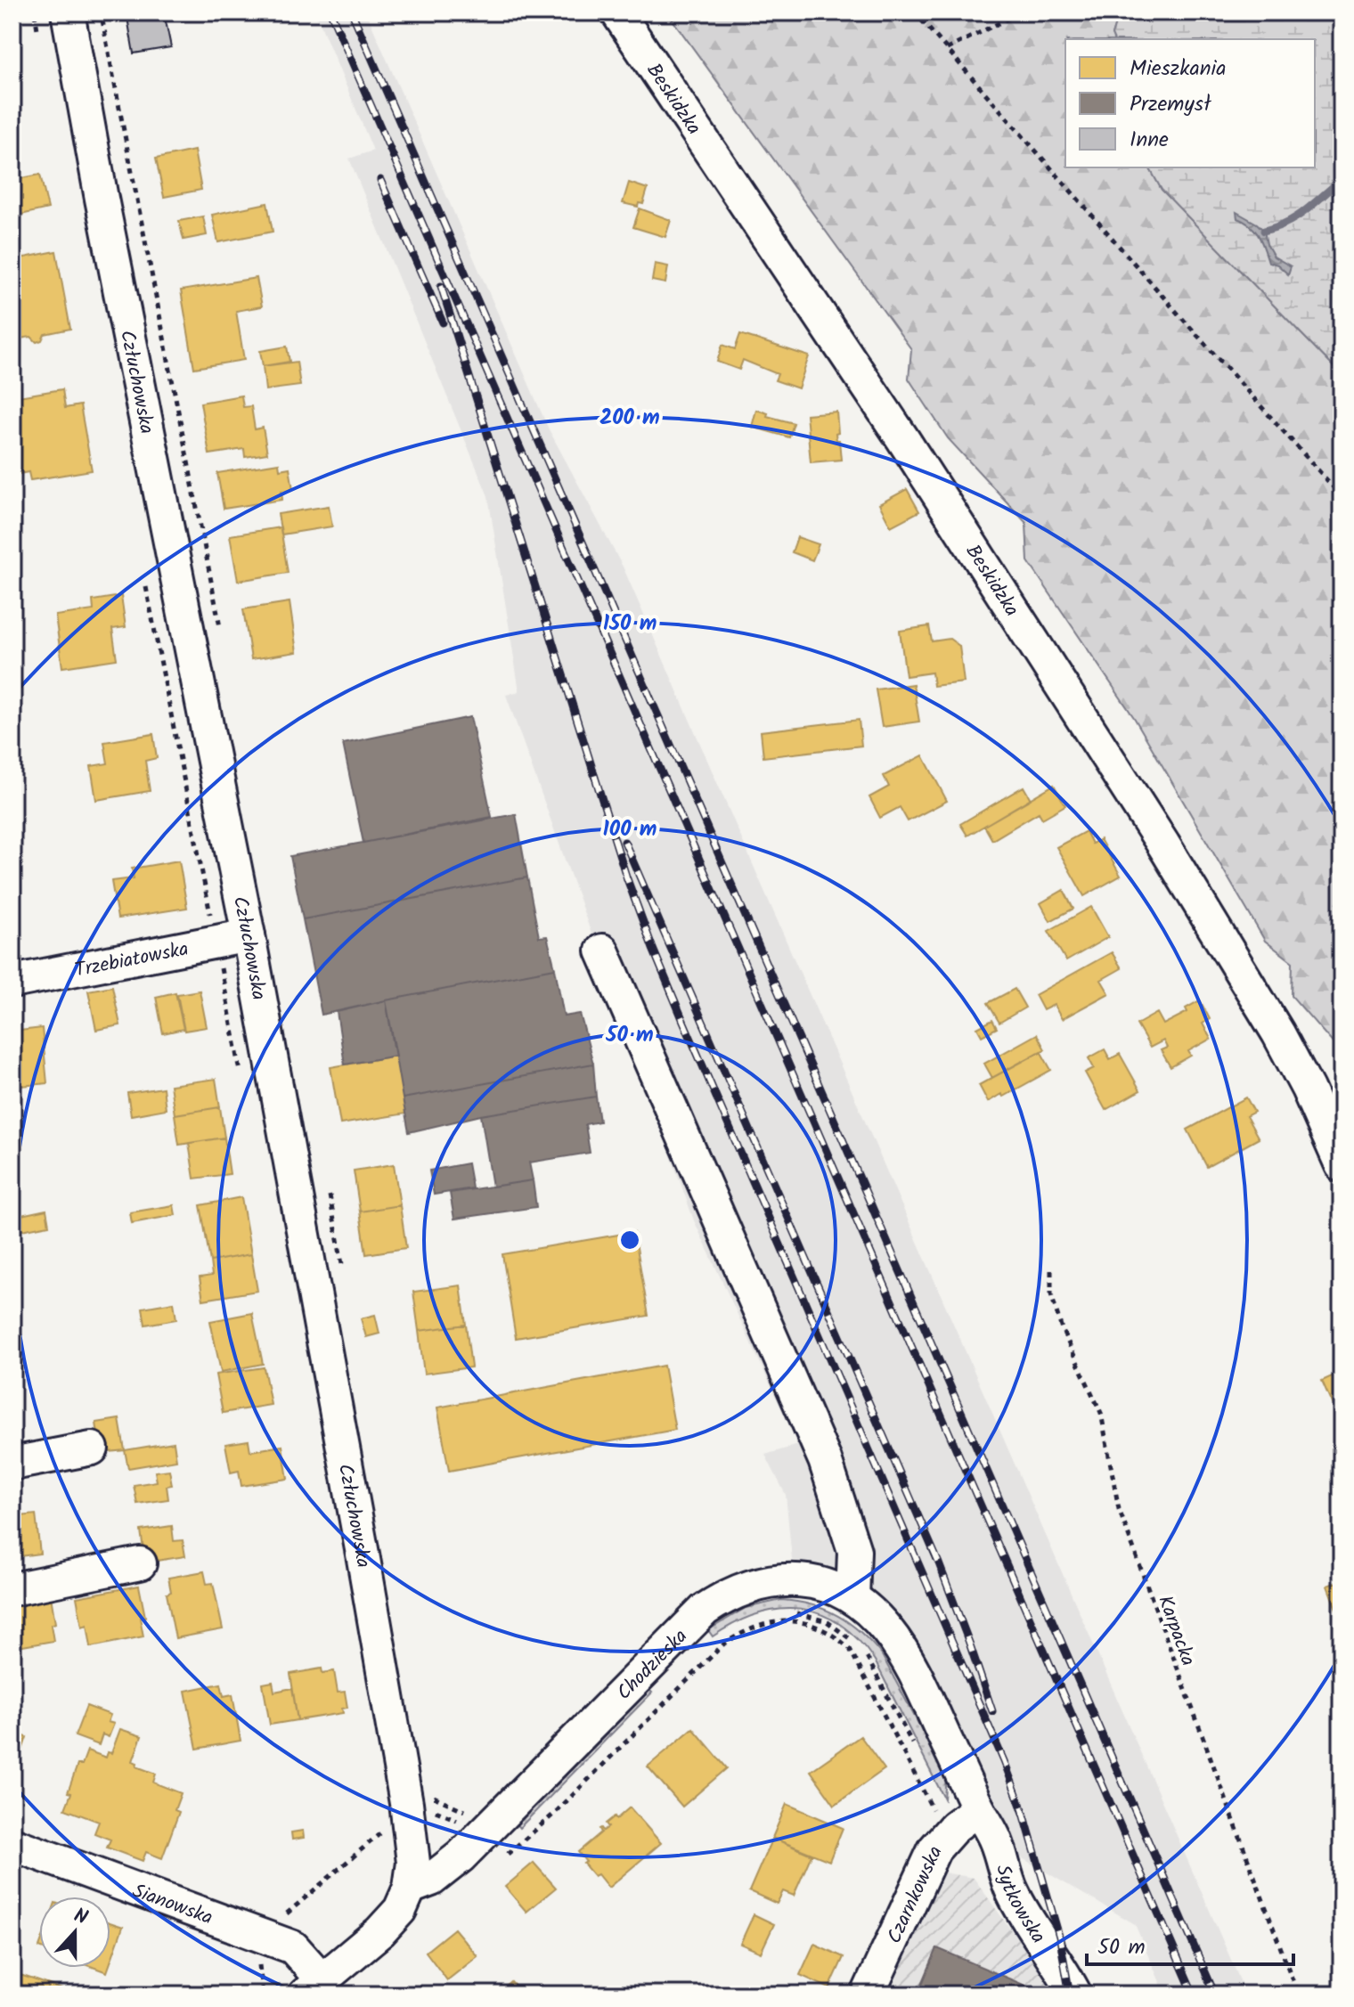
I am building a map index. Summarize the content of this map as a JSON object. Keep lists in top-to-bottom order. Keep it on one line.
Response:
{"streets":{"street":["Beskidzka","Człuchowska","Trzebiatowska","Chodzieska","Czarnkowska","Sianowska","Sytkowska"],"path":["Karpacka"]},"crossings":[["Człuchowska","Trzebiatowska"],["Człuchowska","Chodzieska"],["Chodzieska","Czarnkowska"],["Chodzieska","Sytkowska"],["Czarnkowska","Sytkowska"]],"legend":["Mieszkania","Przemysł","Inne"],"scale_bar":"50 m","north":"top","rings":["200 m","150 m","100 m","50 m"]}
